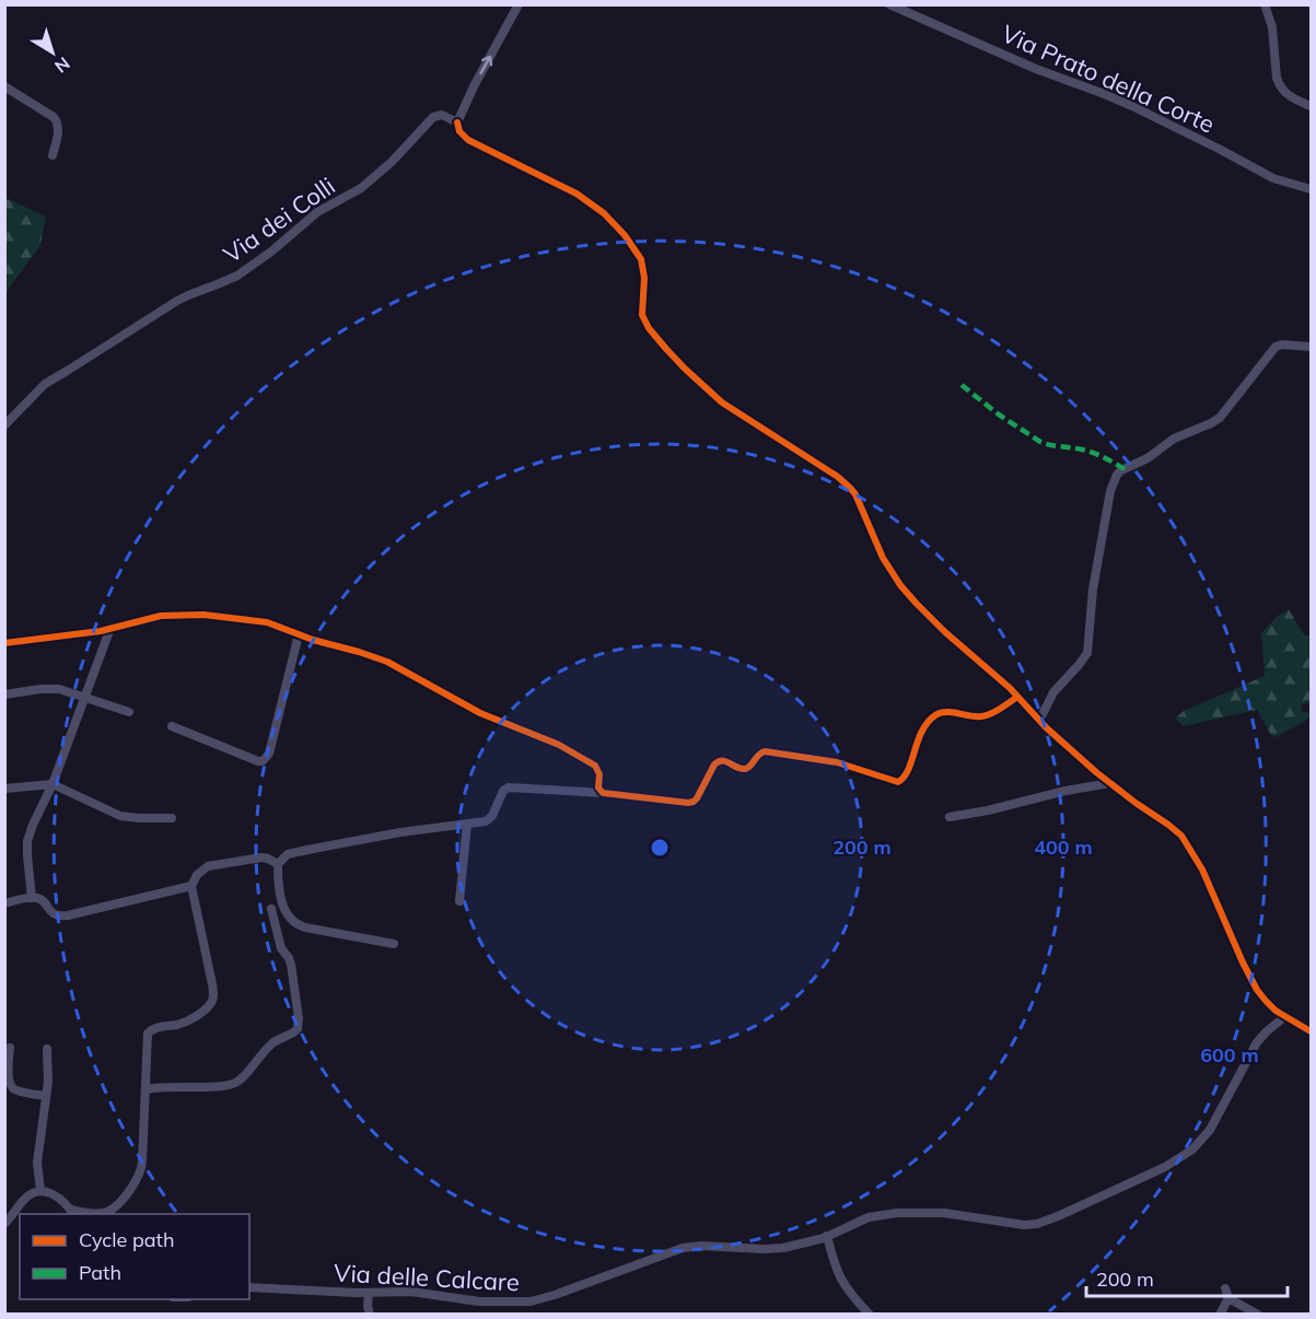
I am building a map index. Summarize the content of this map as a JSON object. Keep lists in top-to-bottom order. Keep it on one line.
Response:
{"streets":{"street":["Via Prato della Corte","Via dei Colli","Via delle Calcare"]},"legend":["Cycle path","Path"],"scale_bar":"200 m","north":"bottom right","rings":["200 m","400 m","600 m"]}
